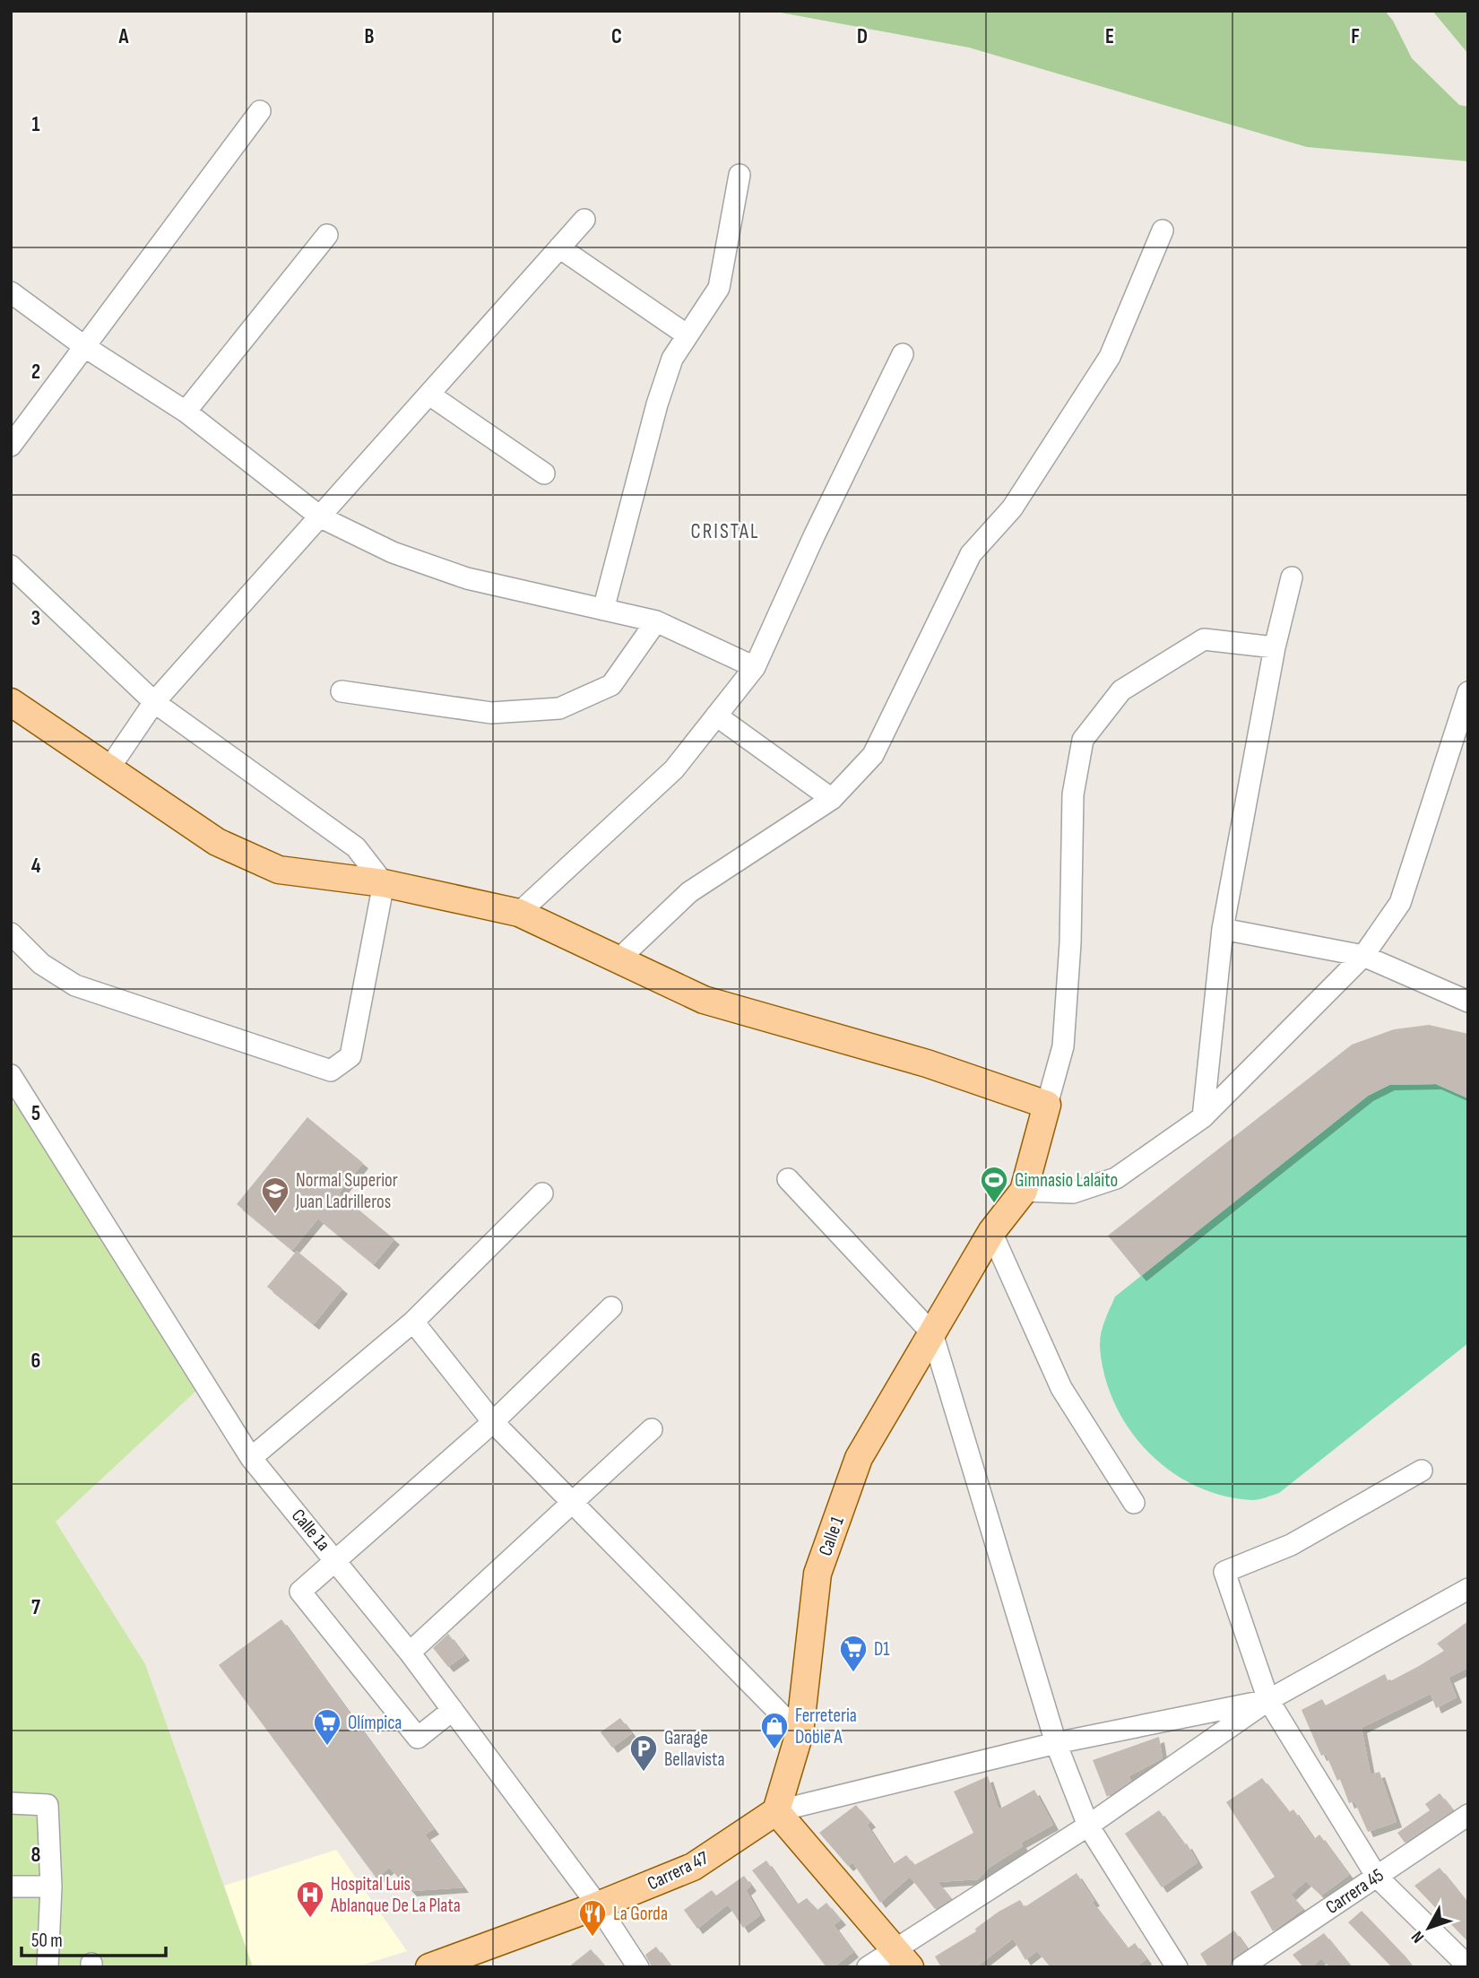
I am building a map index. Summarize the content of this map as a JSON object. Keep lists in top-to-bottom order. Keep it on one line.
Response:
{"streets":{"main road":["Calle 1","Carrera 47"],"street":["Calle 1a","Carrera 45"]},"crossings":[["Calle 1a","Carrera 47"],["Calle 1","Carrera 47"]],"districts":["CRISTAL"],"places":{"sports":["Gimnasio Lalaito"],"school or university":["Normal Superior Juan Ladrilleros"],"supermarket":["D1","Olímpica"],"shop":["Ferreteria Doble A"],"parking":["Garage Bellavista"],"hospital":["Hospital Luis Ablanque De La Plata"],"restaurant":["La Gorda"]},"scale_bar":"50 m","north":"bottom left","grid":{"columns":["A","B","C","D","E","F"],"rows":["1","2","3","4","5","6","7","8"]}}
